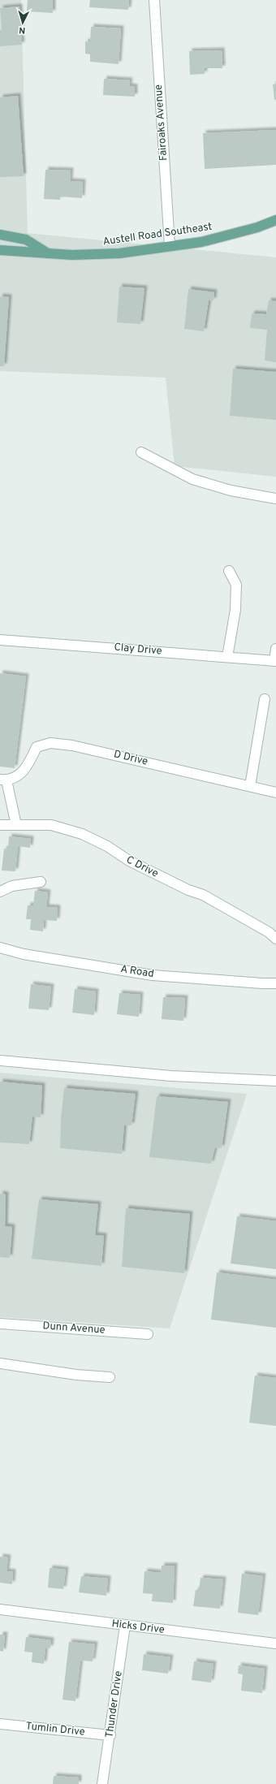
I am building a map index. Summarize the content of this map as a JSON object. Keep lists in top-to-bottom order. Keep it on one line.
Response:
{"streets":{"main road":["Austell Road Southeast"],"street":["Fairoaks Avenue","Clay Drive","D Drive","C Drive","A Road","Dunn Avenue","Hicks Drive","Thunder Drive","Tumlin Drive"]},"crossings":[["Fairoaks Avenue","Austell Road Southeast"],["Hicks Drive","Thunder Drive"],["Thunder Drive","Tumlin Drive"]],"north":"bottom"}
